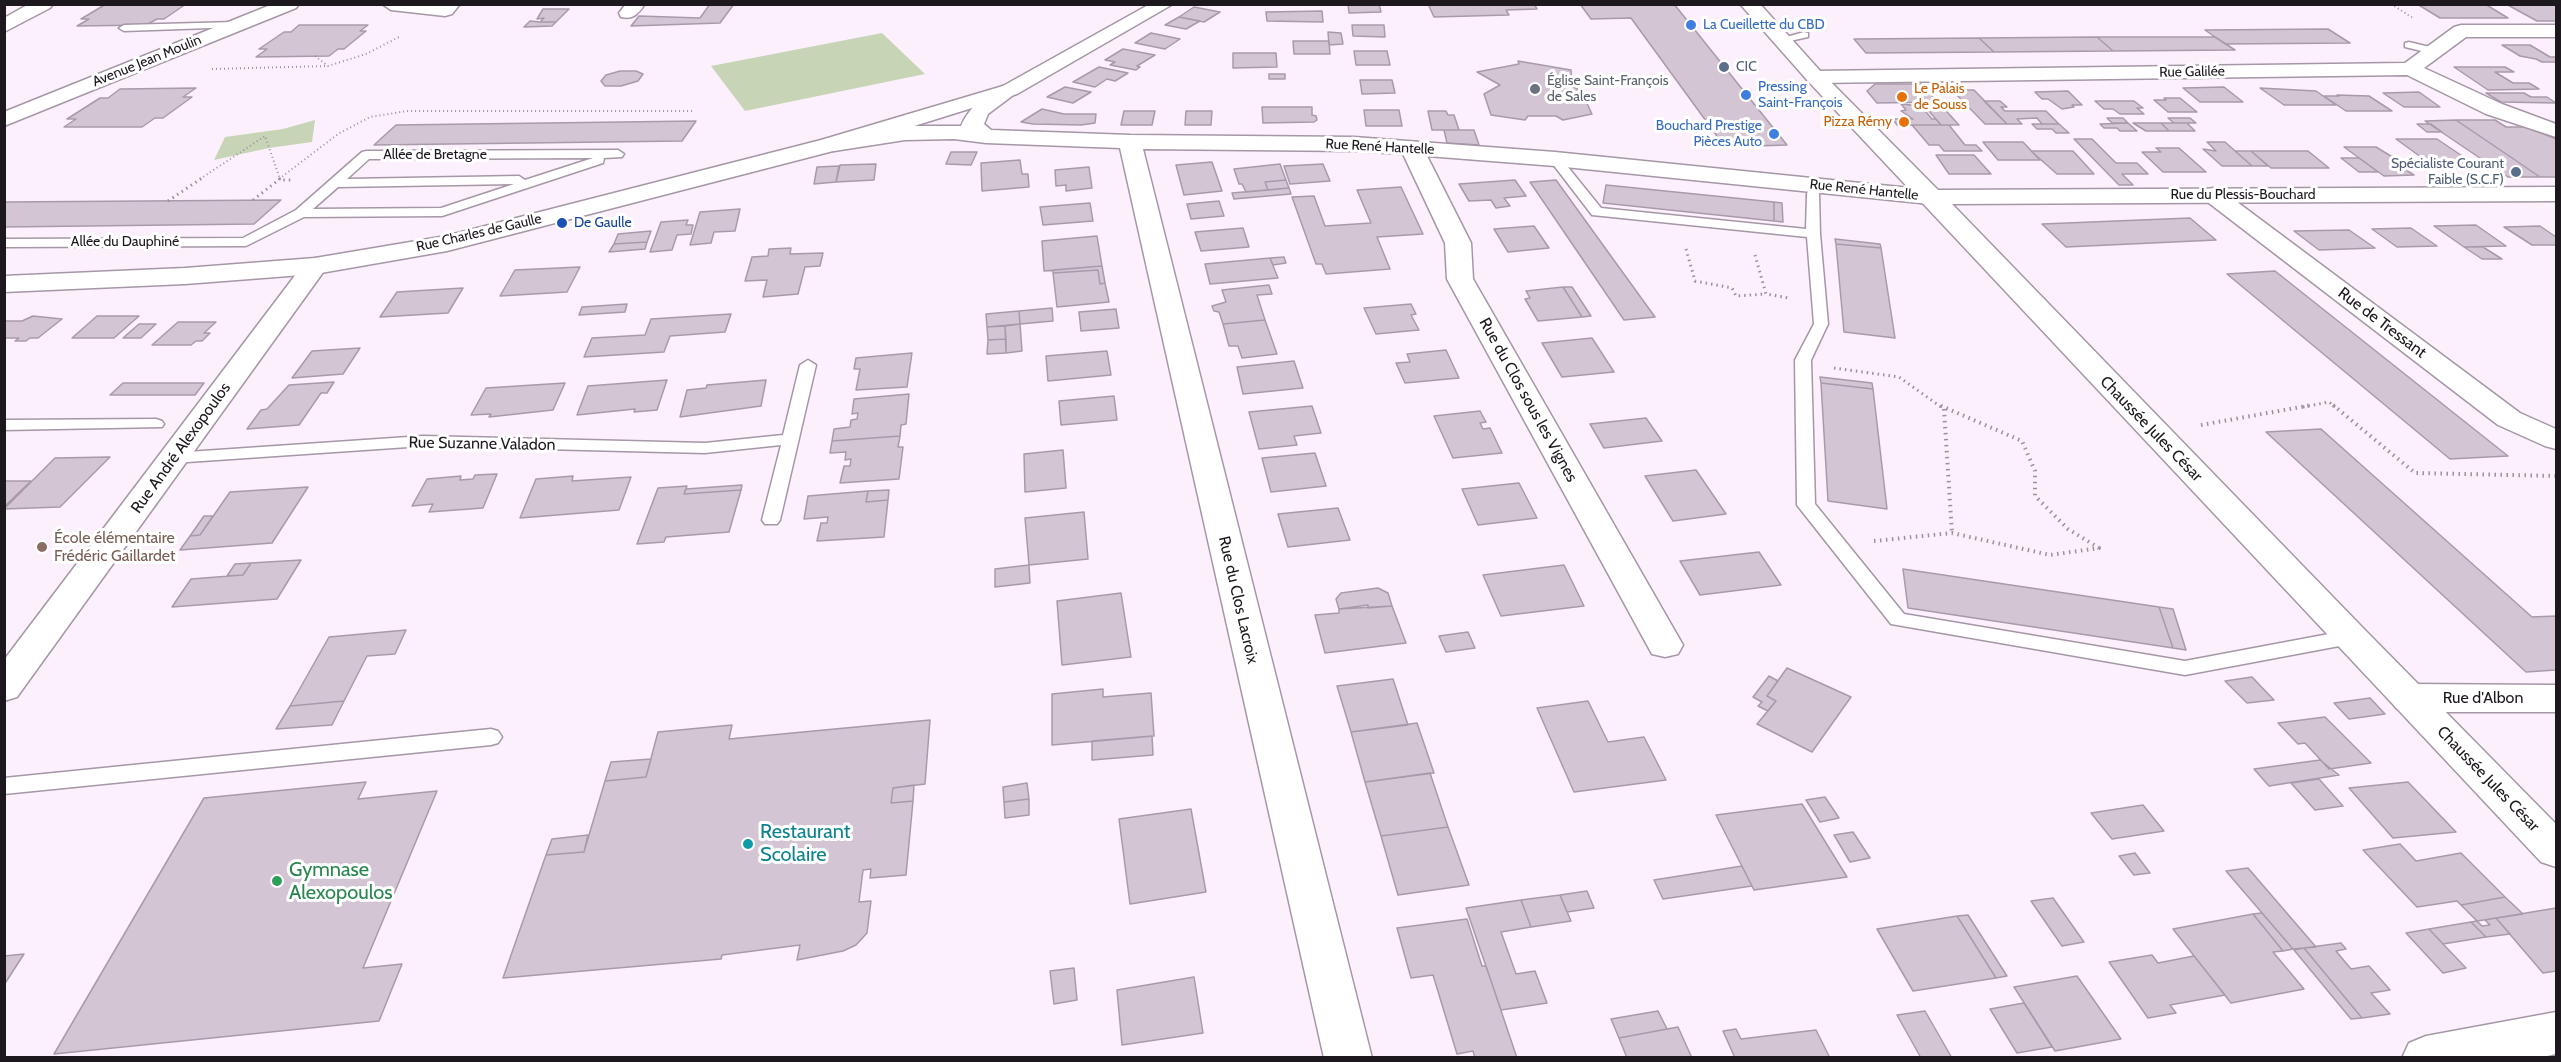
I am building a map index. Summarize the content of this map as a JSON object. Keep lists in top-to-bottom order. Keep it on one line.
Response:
{"streets":{"street":["Avenue Jean Moulin","Rue Galilée","Rue René Hantelle","Rue du Plessis-Bouchard","Rue Charles de Gaulle","Rue de Tressant","Rue du Clos sous les Vignes","Chaussée Jules César","Rue André Alexopoulos","Rue du Clos Lacroix","Rue d'Albon"],"lane":["Allée de Bretagne","Allée du Dauphiné","Rue Suzanne Valadon"]},"crossings":[["Rue Galilée","Chaussée Jules César"],["Rue René Hantelle","Rue du Plessis-Bouchard"],["Rue René Hantelle","Rue Charles de Gaulle"],["Rue René Hantelle","Rue du Clos sous les Vignes"],["Rue René Hantelle","Chaussée Jules César"],["Rue René Hantelle","Rue du Clos Lacroix"],["Allée de Bretagne","Allée du Dauphiné"],["Rue du Plessis-Bouchard","Rue de Tressant"],["Rue du Plessis-Bouchard","Chaussée Jules César"],["Rue Charles de Gaulle","Rue André Alexopoulos"],["Chaussée Jules César","Rue d'Albon"],["Rue Suzanne Valadon","Rue André Alexopoulos"]],"places":["La Cueillette du CBD","CIC","Église Saint-François de Sales","Pressing Saint-François","Le Palais de Souss","Pizza Rémy","Bouchard Prestige Pièces Auto","Spécialiste Courant Faible (S.C.F)","De Gaulle","École élémentaire Frédéric Gaillardet","Restaurant Scolaire","Gymnase Alexopoulos"]}
